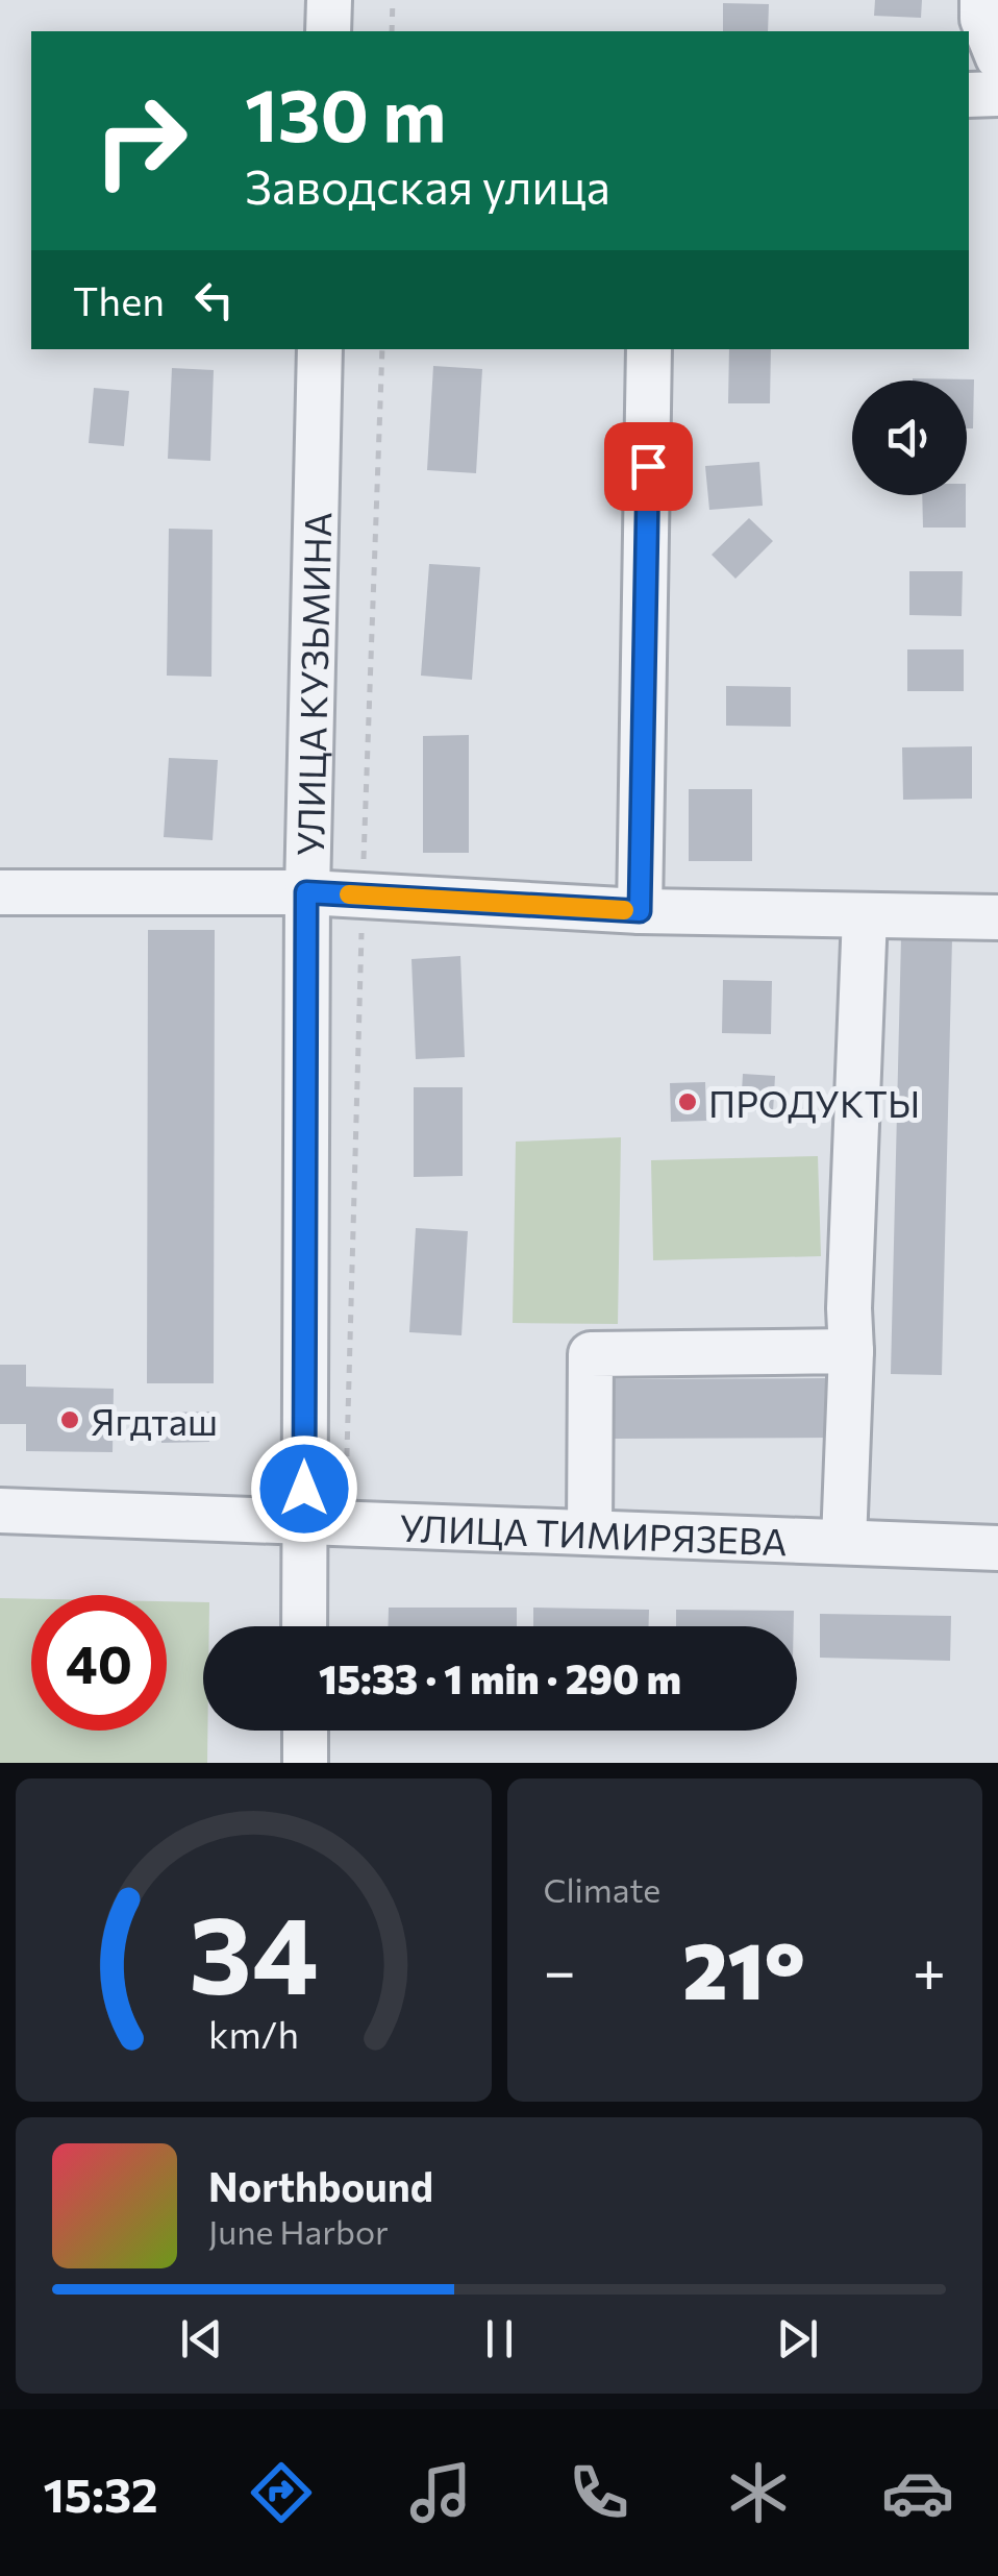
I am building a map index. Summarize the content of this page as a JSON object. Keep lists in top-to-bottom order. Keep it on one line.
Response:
{"streets":{"street":["УЛИЦА КУЗЬМИНА","УЛИЦА ТИМИРЯЗЕВА"]},"crossings":[["УЛИЦА КУЗЬМИНА","УЛИЦА ТИМИРЯЗЕВА"]],"places":["ПРОДУКТЫ","Ягдташ"],"page":{"turn":["130 m","Заводская улица"],"then":"Then","limit":"40","trip":"15:33 · 1 min · 290 m","tile":"Climate","heat":["−","21°","+"],"song":["Northbound","June Harbor"],"tabs":"15:32","gauge":["34","km/h"]}}
